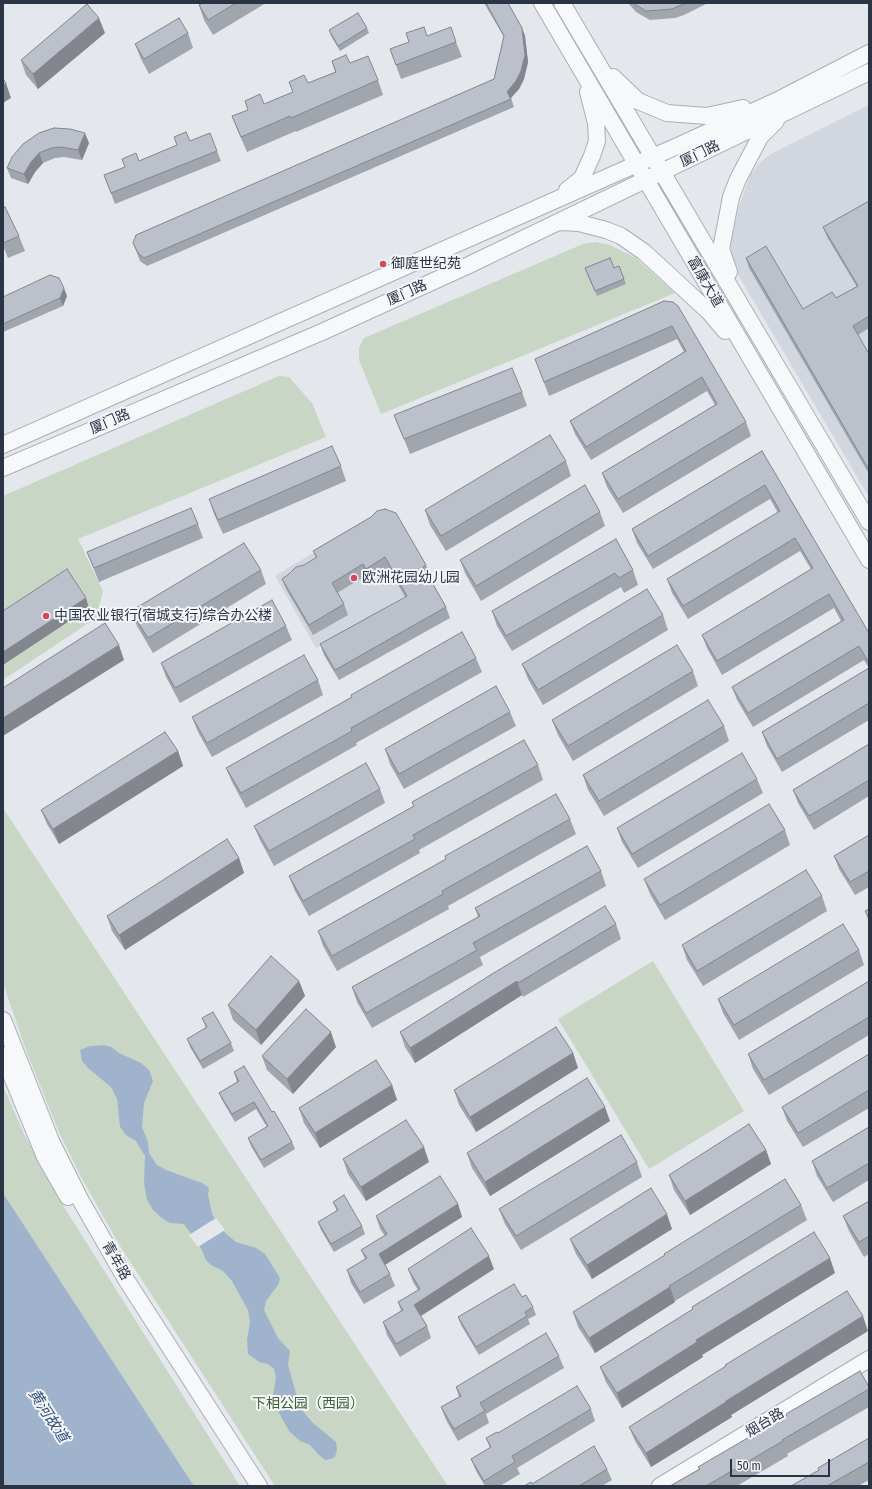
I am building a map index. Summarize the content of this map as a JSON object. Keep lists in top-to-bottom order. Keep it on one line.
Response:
{"streets":{"street":["厦门路","富康大道","青年路","烟台路"]},"crossings":[["厦门路","富康大道"]],"water":["黄河故道"],"parks":["下相公园（西园）"],"places":["御庭世纪苑","欧洲花园幼儿园","中国农业银行(宿城支行)综合办公楼"],"scale_bar":"50 m"}
